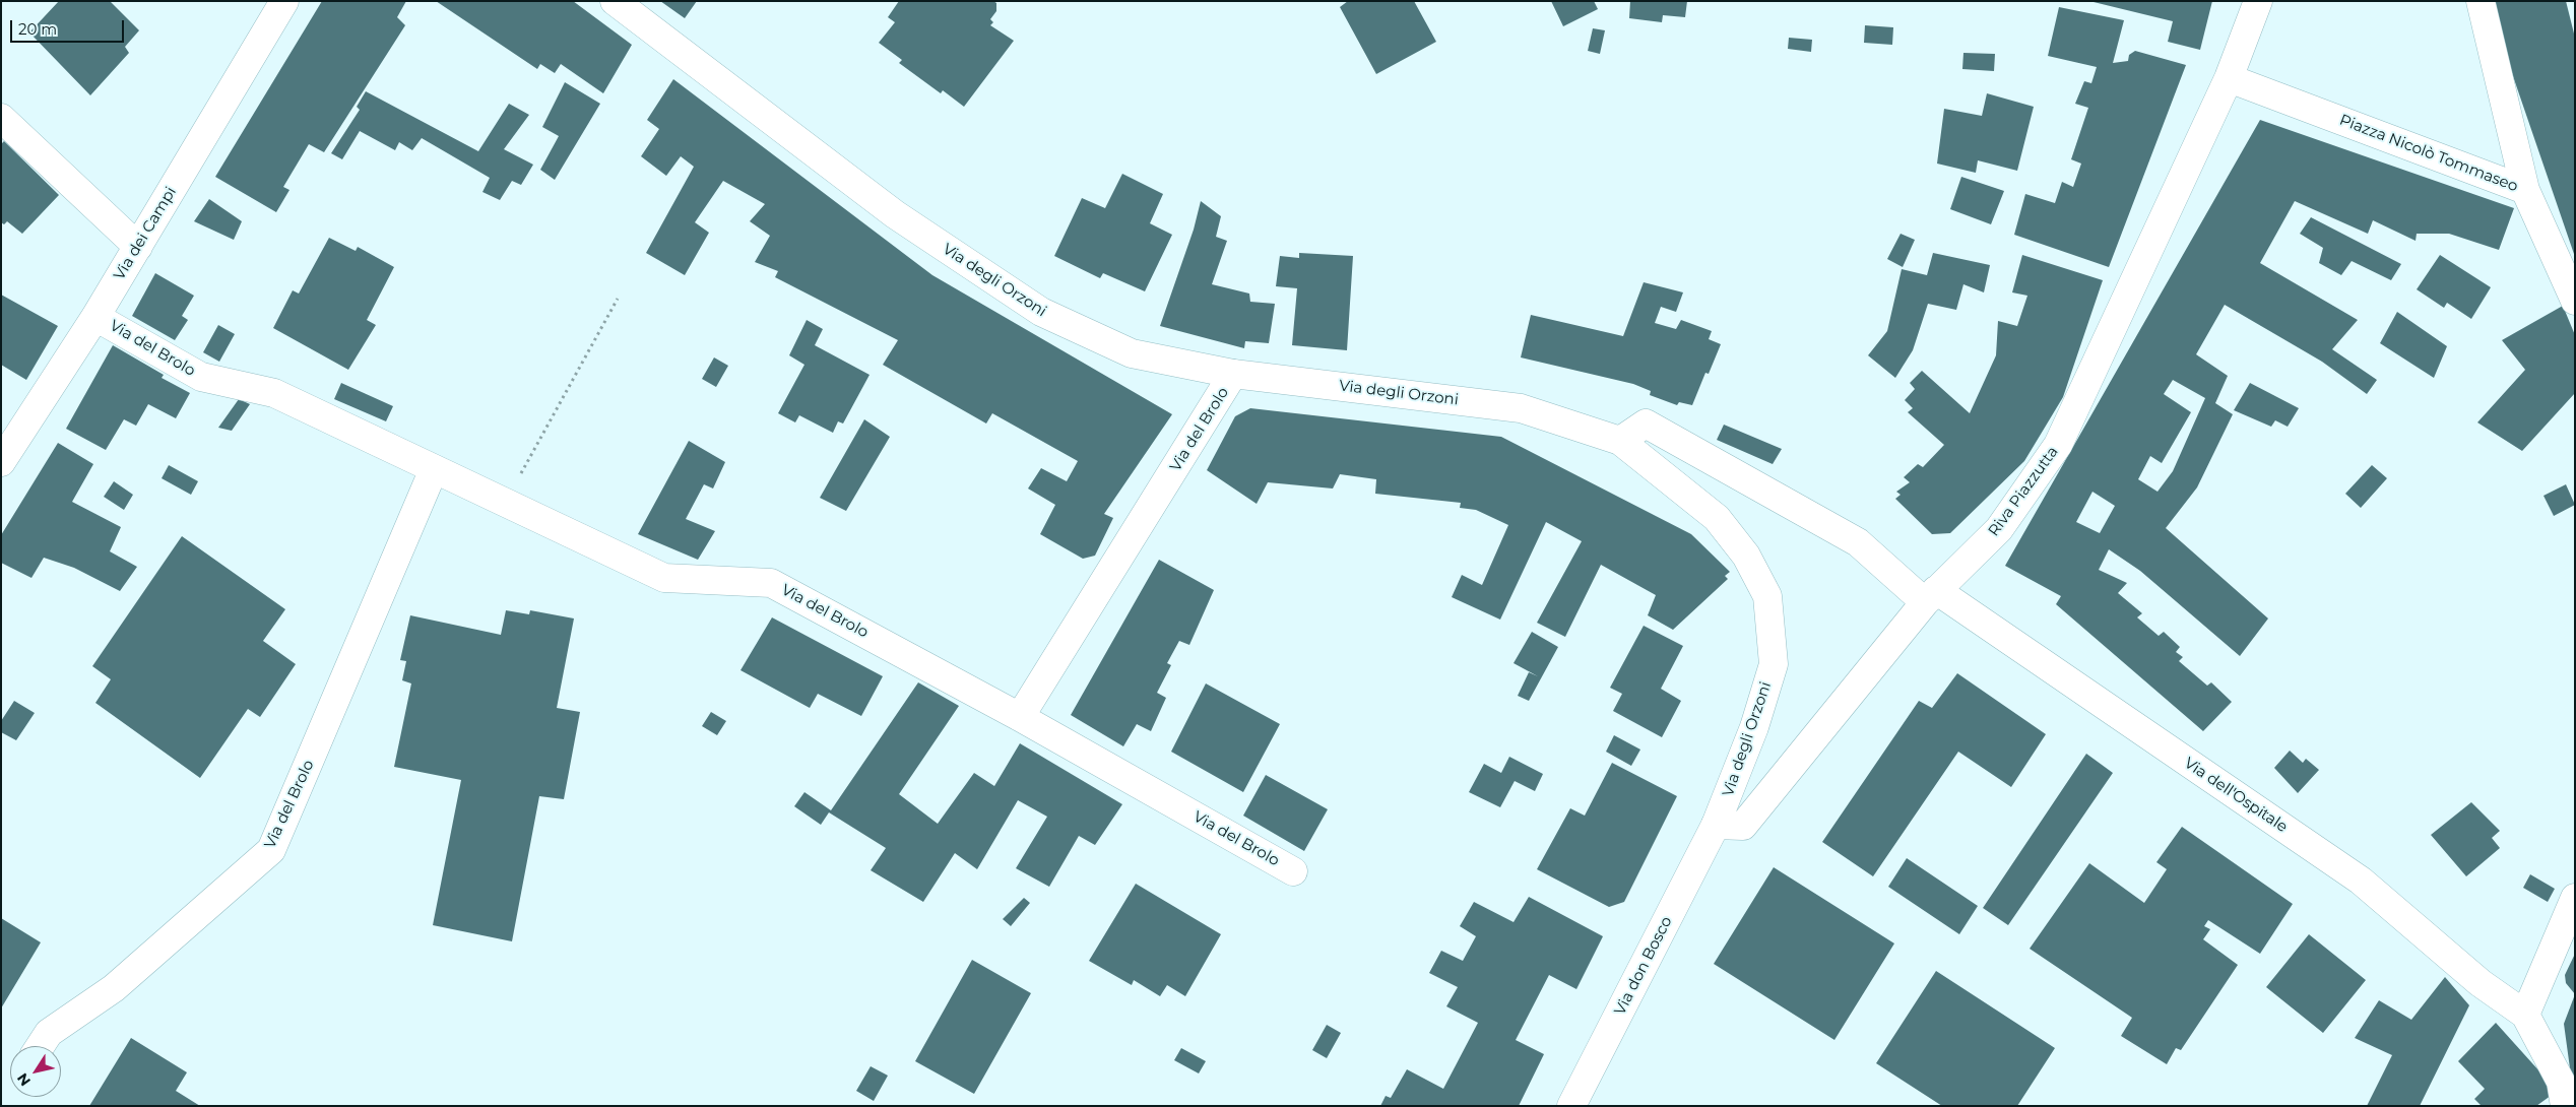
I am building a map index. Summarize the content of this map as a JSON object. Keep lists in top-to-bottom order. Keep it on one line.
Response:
{"streets":{"street":["Piazza Nicolò Tommaseo","Via dei Campi","Via degli Orzoni","Via del Brolo","Riva Piazzutta","Via dell'Ospitale","Via don Bosco"]},"crossings":[["Piazza Nicolò Tommaseo","Riva Piazzutta"],["Via dei Campi","Via del Brolo"],["Via degli Orzoni","Via del Brolo"],["Via degli Orzoni","Riva Piazzutta"],["Via degli Orzoni","Via don Bosco"],["Riva Piazzutta","Via dell'Ospitale"],["Riva Piazzutta","Via don Bosco"]],"scale_bar":"20 m","north":"bottom left"}
